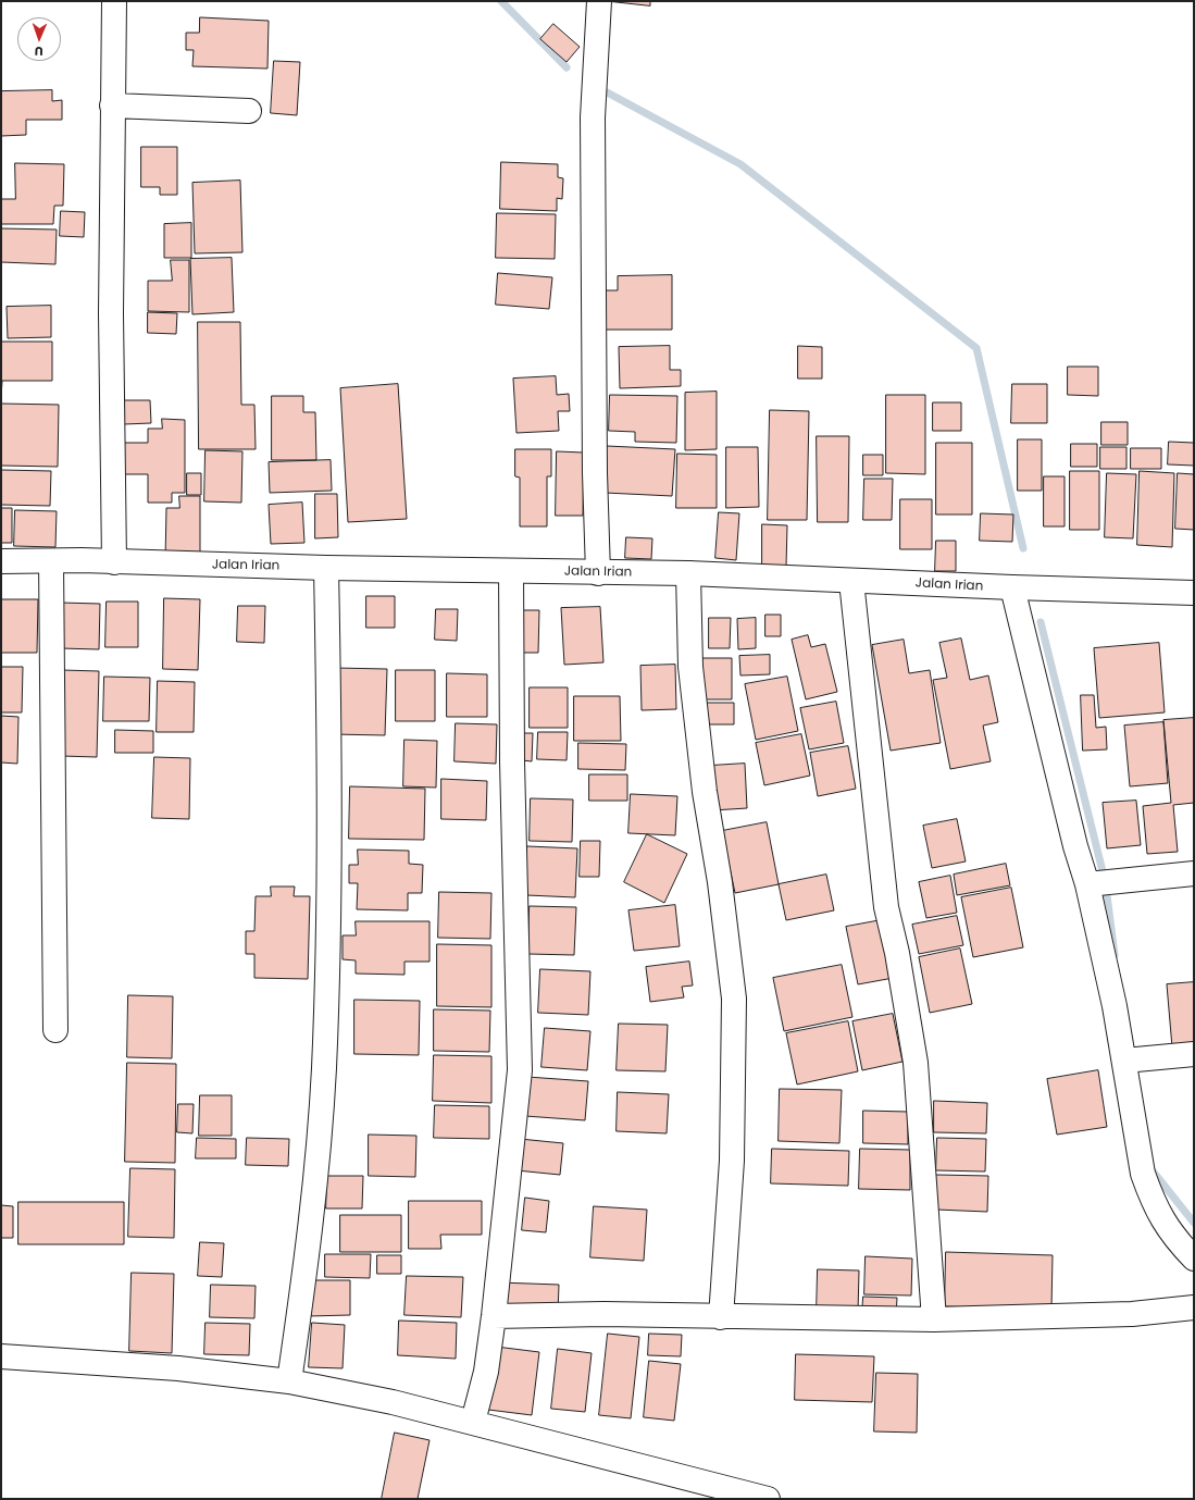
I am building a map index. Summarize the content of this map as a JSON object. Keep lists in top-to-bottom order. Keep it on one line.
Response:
{"streets":{"street":["Jalan Irian"]},"north":"bottom"}
